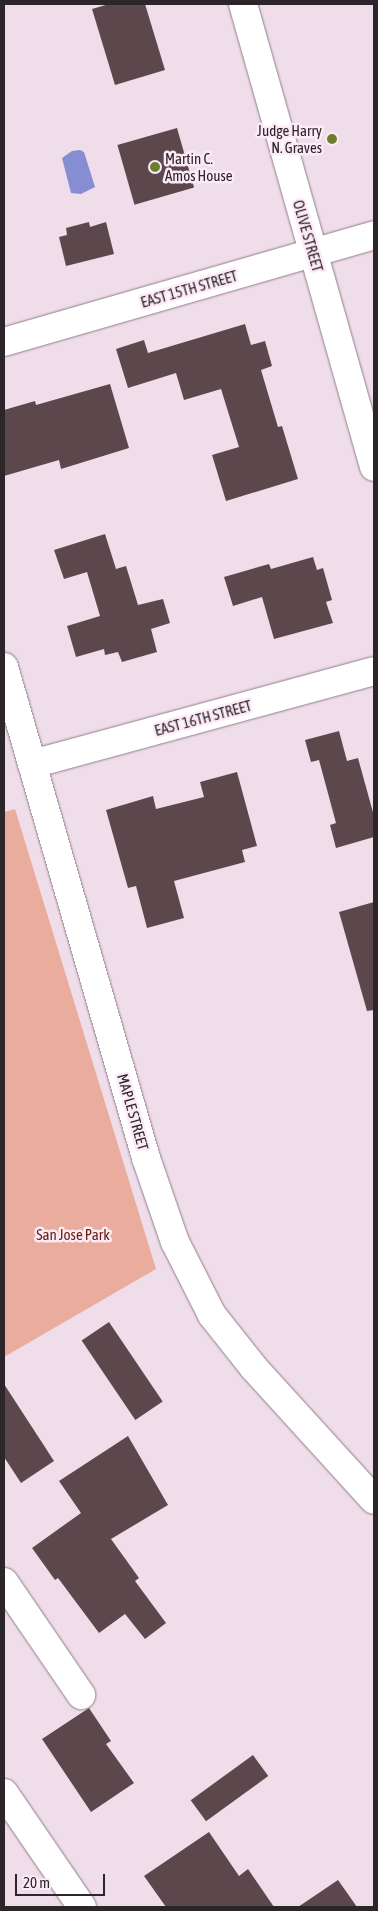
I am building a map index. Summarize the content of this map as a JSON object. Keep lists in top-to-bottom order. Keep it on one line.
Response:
{"streets":{"street":["OLIVE STREET","EAST 15TH STREET","EAST 16TH STREET","MAPLE STREET"]},"crossings":[["OLIVE STREET","EAST 15TH STREET"],["EAST 16TH STREET","MAPLE STREET"]],"parks":["San Jose Park"],"places":["Judge Harry N. Graves","Martin C. Amos House"],"scale_bar":"20 m"}
